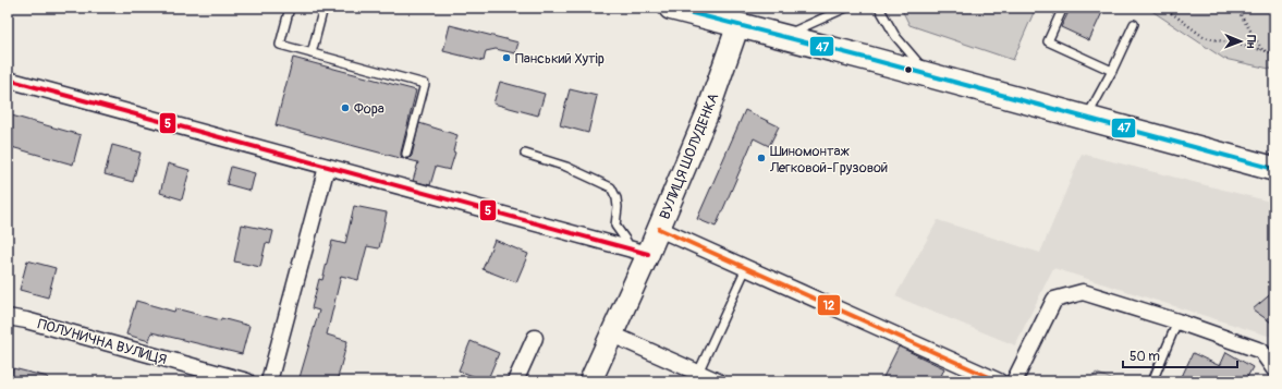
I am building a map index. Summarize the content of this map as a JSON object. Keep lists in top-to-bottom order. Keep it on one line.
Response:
{"streets":{"main road":["ВУЛИЦЯ ШОЛУДЕНКА"],"street":["ПОЛУНИЧНА ВУЛИЦЯ"]},"places":["Панський Хутір","Фора","Шиномонтаж Легковой-Грузовой"],"lines":["transit line 47","transit line 5","transit line 12"],"scale_bar":"50 m","north":"right"}
